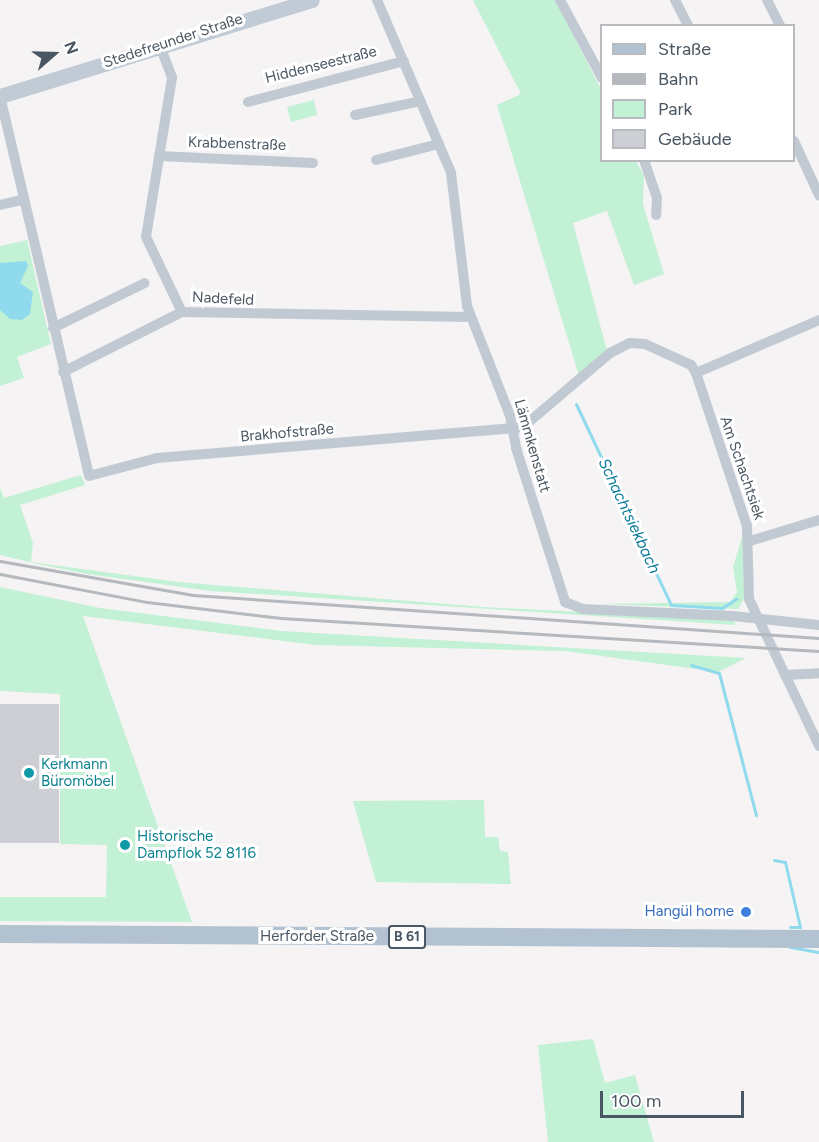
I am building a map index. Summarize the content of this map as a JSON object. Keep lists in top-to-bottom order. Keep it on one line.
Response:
{"streets":{"main road":["Herforder Straße","B 61"],"street":["Stedefreunder Straße","Hiddenseestraße","Krabbenstraße","Nadefeld","Brakhofstraße","Lämmkenstatt","Am Schachtsiek"]},"crossings":[["Stedefreunder Straße","Nadefeld"],["Stedefreunder Straße","Brakhofstraße"],["Hiddenseestraße","Lämmkenstatt"],["Krabbenstraße","Nadefeld"],["Nadefeld","Lämmkenstatt"],["Brakhofstraße","Lämmkenstatt"],["Brakhofstraße","Am Schachtsiek"],["Lämmkenstatt","Am Schachtsiek"]],"water":["Schachtsiekbach"],"places":["Kerkmann Büromöbel","Historische Dampflok 52 8116","Hangül home"],"legend":["Straße","Bahn","Park","Gebäude"],"scale_bar":"100 m","north":"right"}
